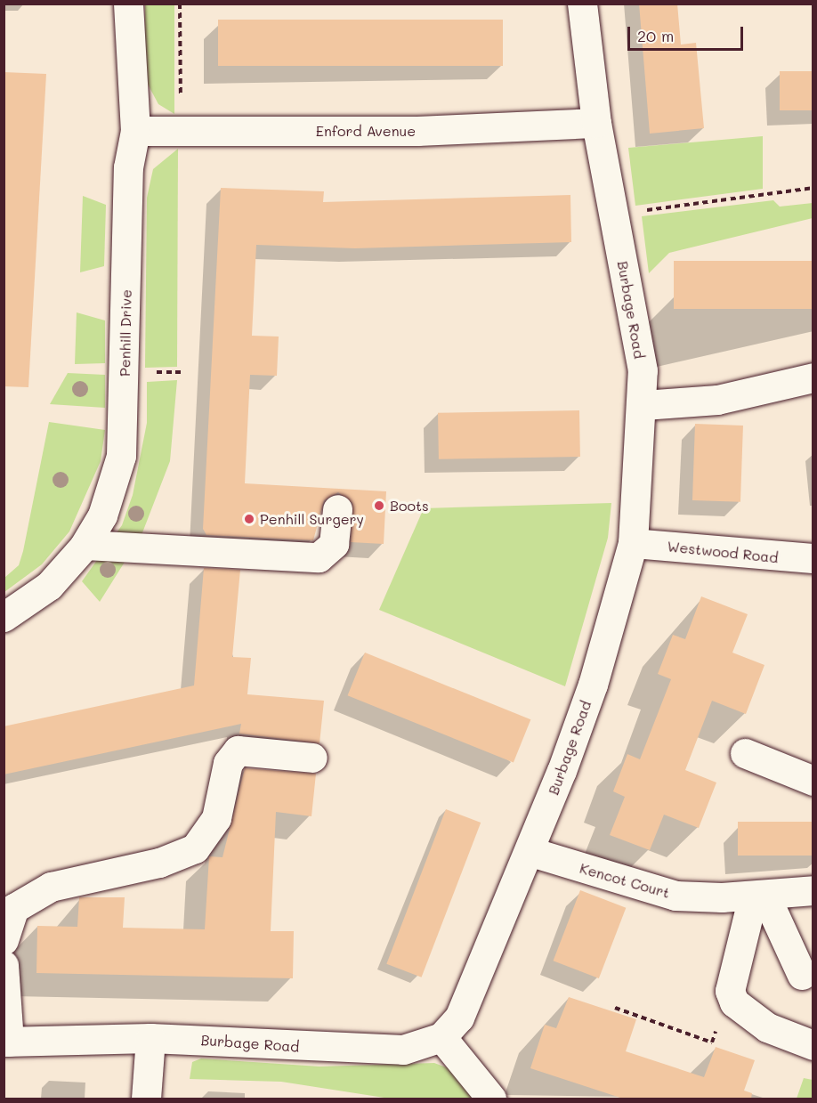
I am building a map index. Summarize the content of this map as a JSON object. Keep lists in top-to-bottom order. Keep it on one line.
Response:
{"streets":{"street":["Enford Avenue","Burbage Road","Penhill Drive","Westwood Road","Kencot Court"]},"crossings":[["Enford Avenue","Burbage Road"],["Enford Avenue","Penhill Drive"],["Burbage Road","Westwood Road"],["Burbage Road","Kencot Court"]],"places":["Boots","Penhill Surgery"],"scale_bar":"20 m"}
